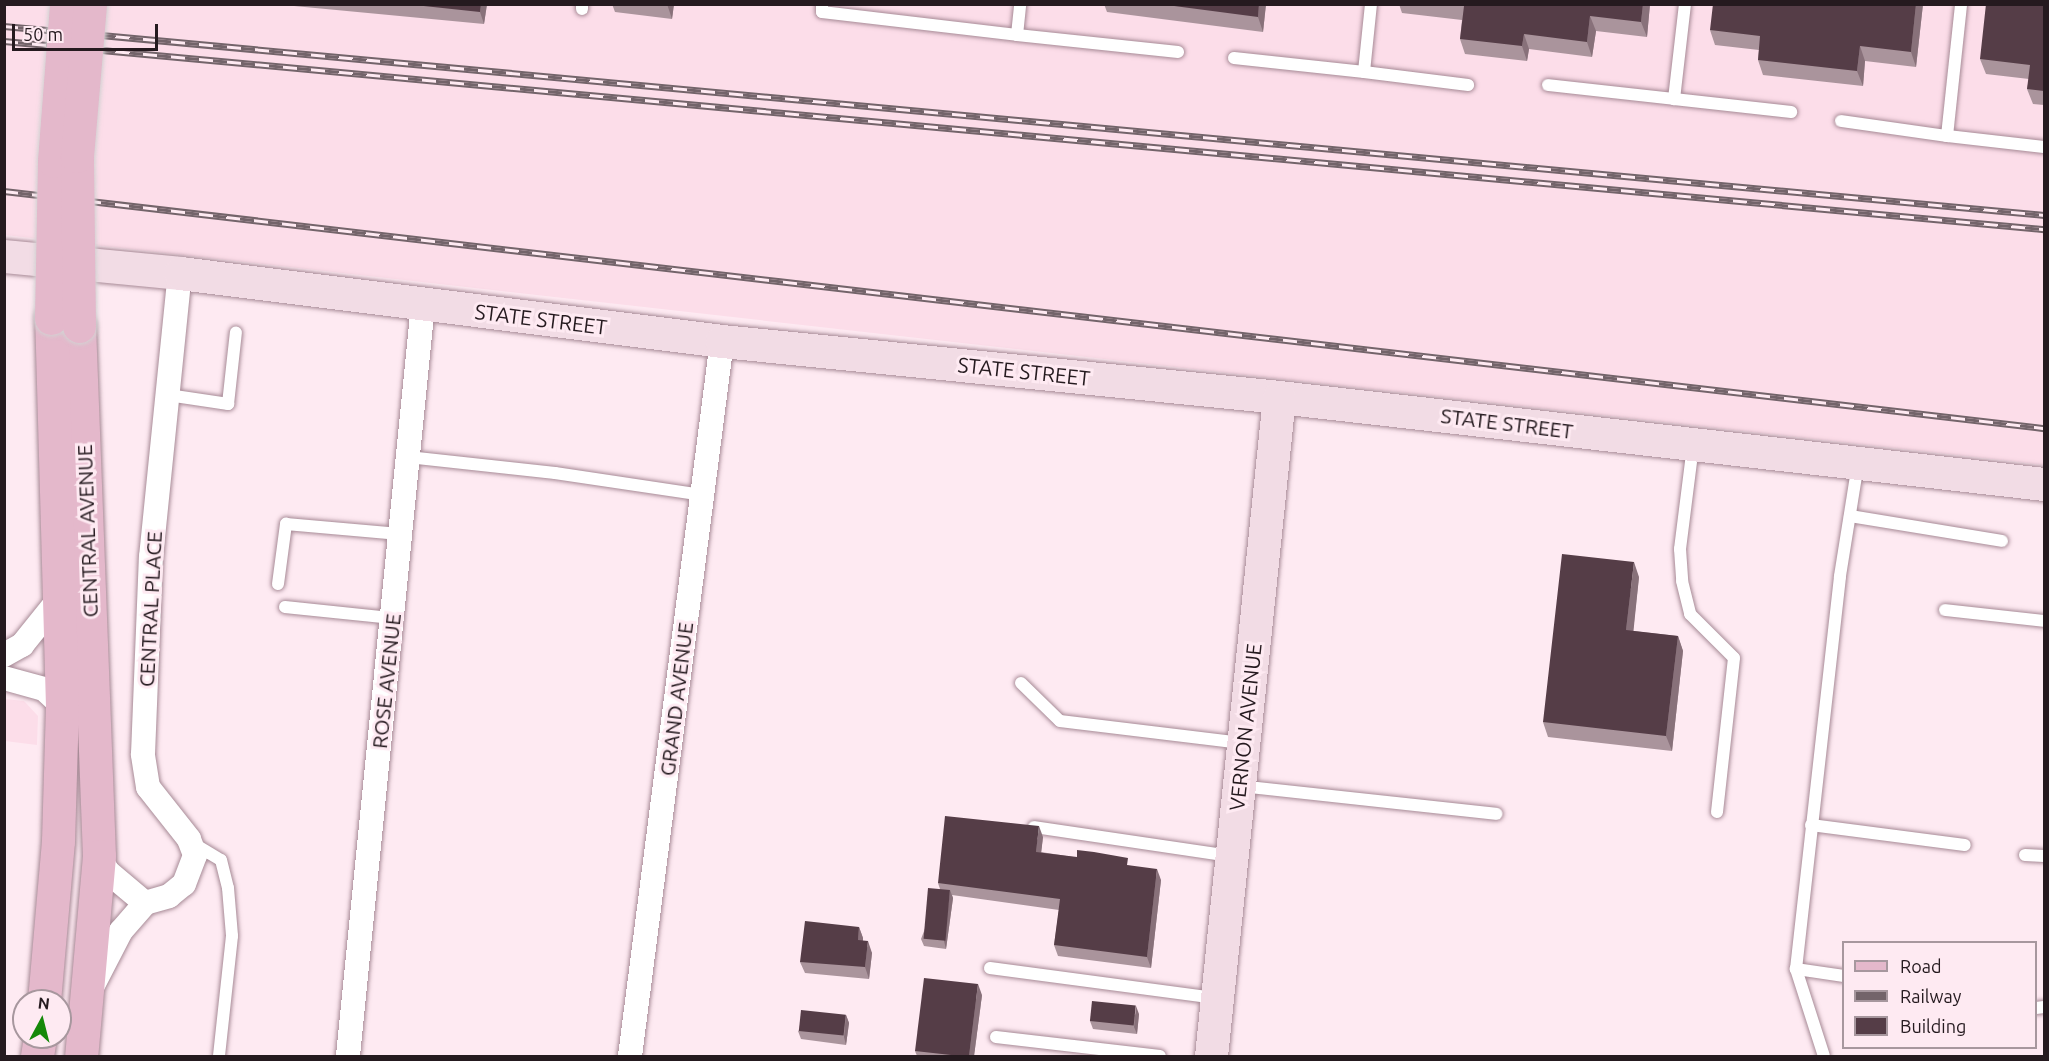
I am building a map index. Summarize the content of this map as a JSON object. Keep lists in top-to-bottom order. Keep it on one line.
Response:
{"streets":{"main road":["CENTRAL AVENUE"],"street":["STATE STREET","CENTRAL PLACE","ROSE AVENUE","GRAND AVENUE","VERNON AVENUE"]},"crossings":[["STATE STREET","CENTRAL PLACE"],["STATE STREET","ROSE AVENUE"],["STATE STREET","GRAND AVENUE"],["STATE STREET","VERNON AVENUE"]],"legend":["Road","Railway","Building"],"scale_bar":"50 m","north":"top"}
